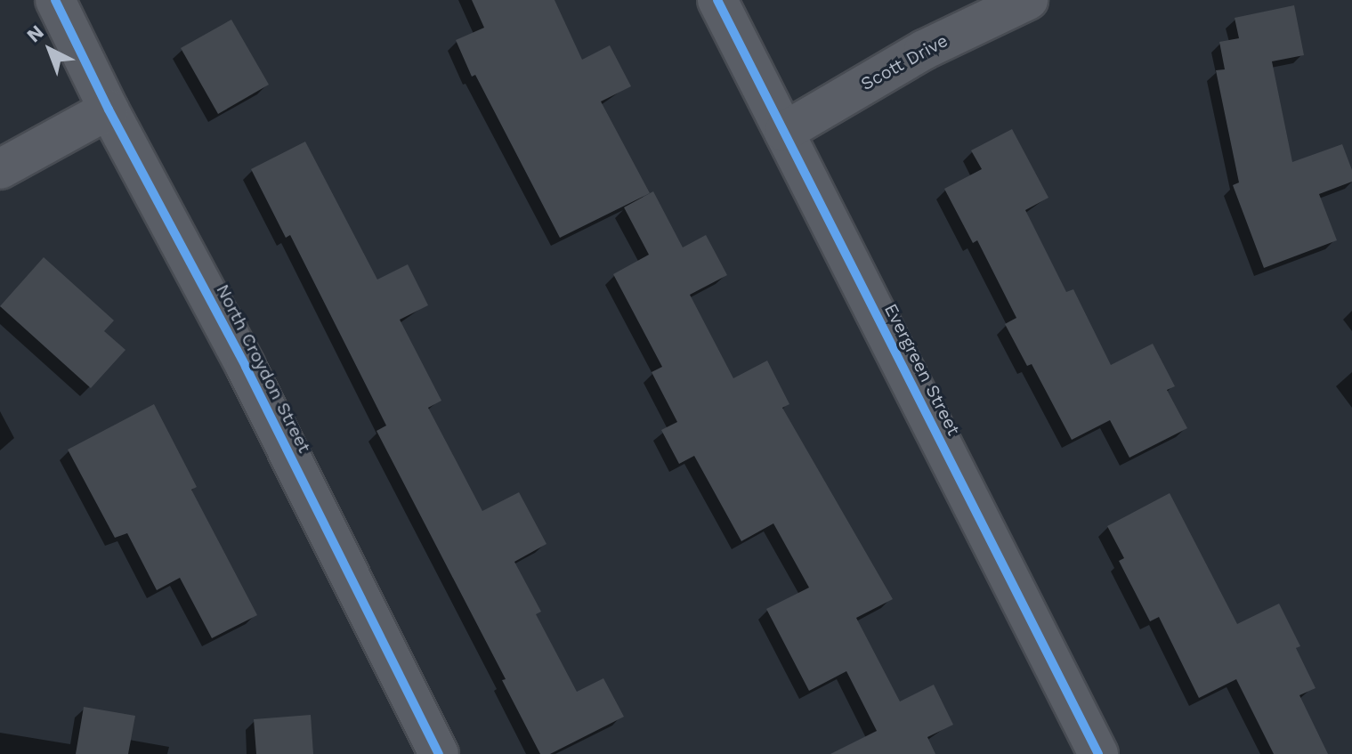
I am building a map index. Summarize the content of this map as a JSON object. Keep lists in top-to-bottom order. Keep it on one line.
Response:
{"streets":{"street":["Scott Drive","North Croydon Street","Evergreen Street"]},"crossings":[["Scott Drive","Evergreen Street"]],"north":"top left"}
